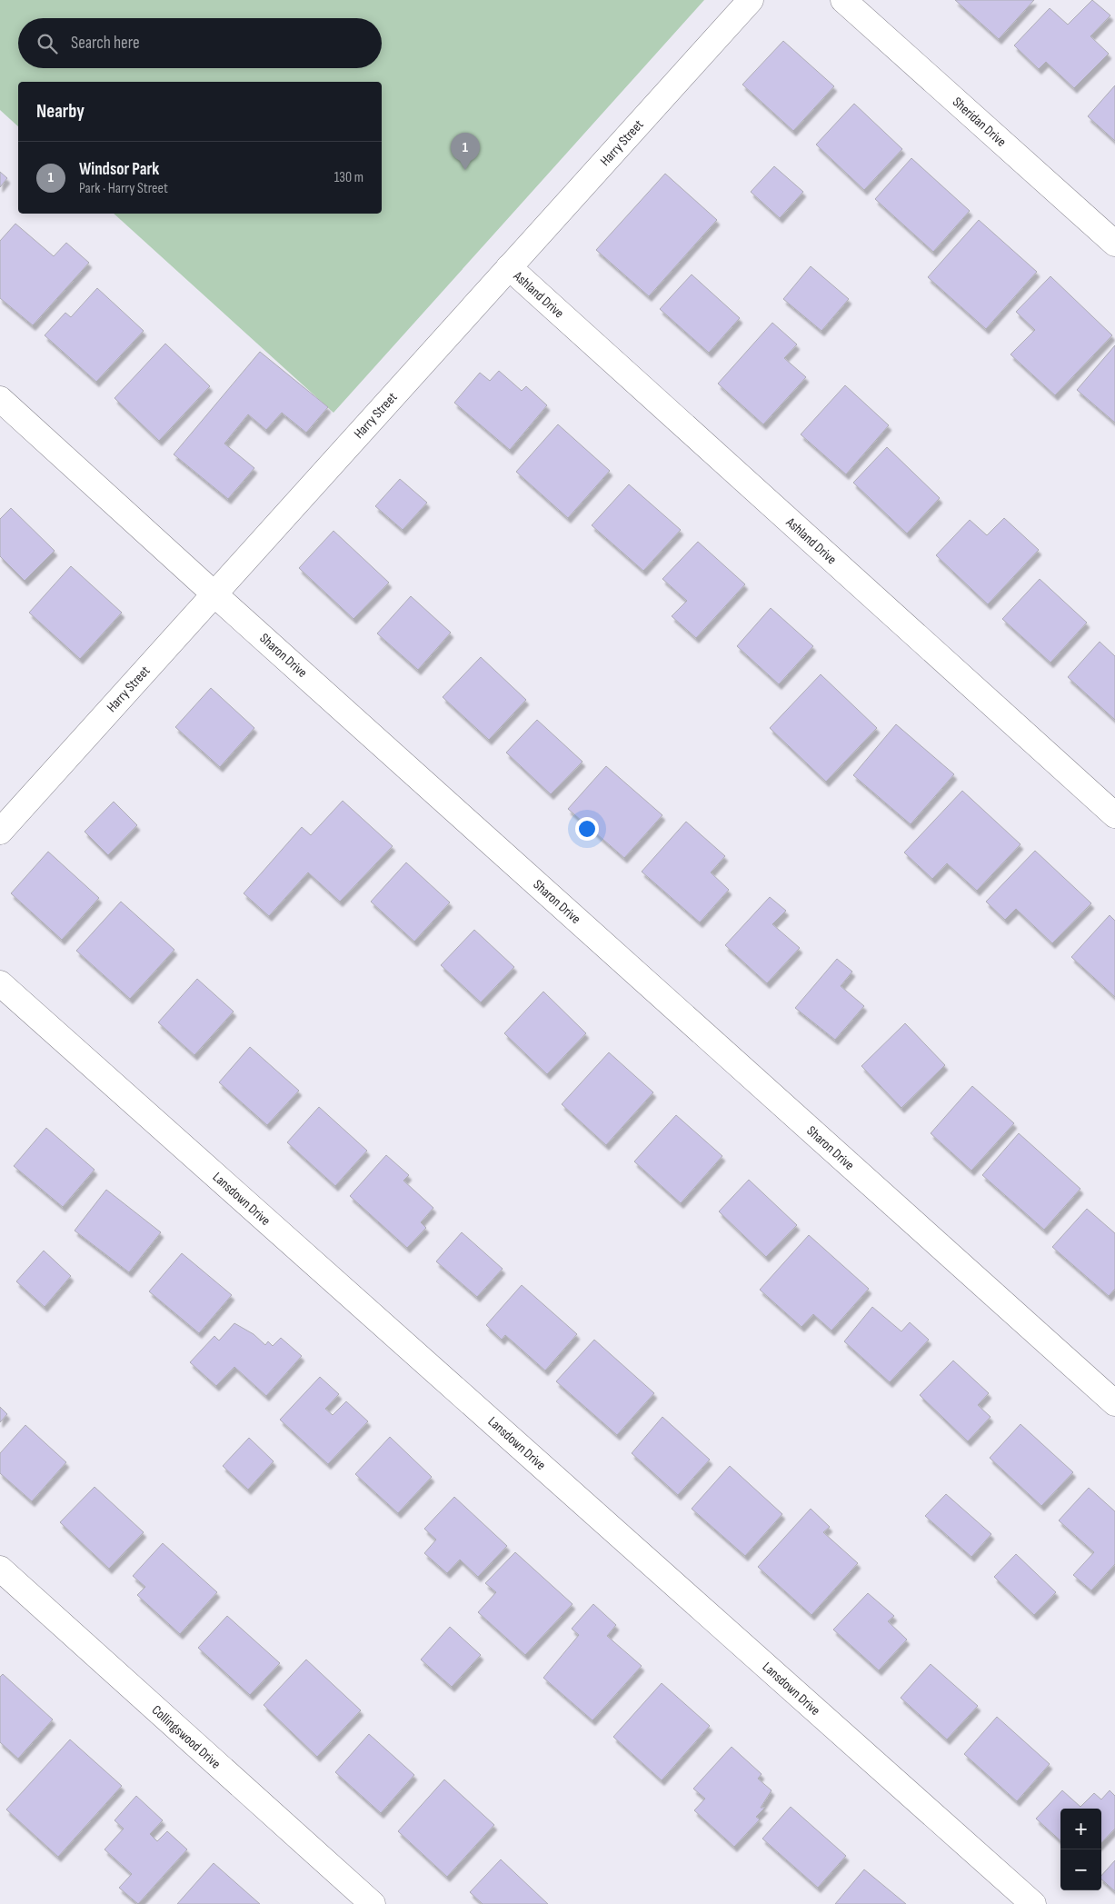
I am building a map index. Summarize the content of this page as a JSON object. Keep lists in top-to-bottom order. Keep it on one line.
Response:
{"streets":{"street":["Sheridan Drive","Harry Street","Ashland Drive","Sharon Drive","Lansdown Drive","Collingswood Drive"]},"crossings":[["Harry Street","Ashland Drive"],["Harry Street","Sharon Drive"]],"page":{"search":"Search here","heading":"Nearby","pins":"1","list":[{"mark":"1","name":"Windsor Park","note":"Park · Harry Street","value":"130 m"}],"map_buttons":["+","−"]}}
